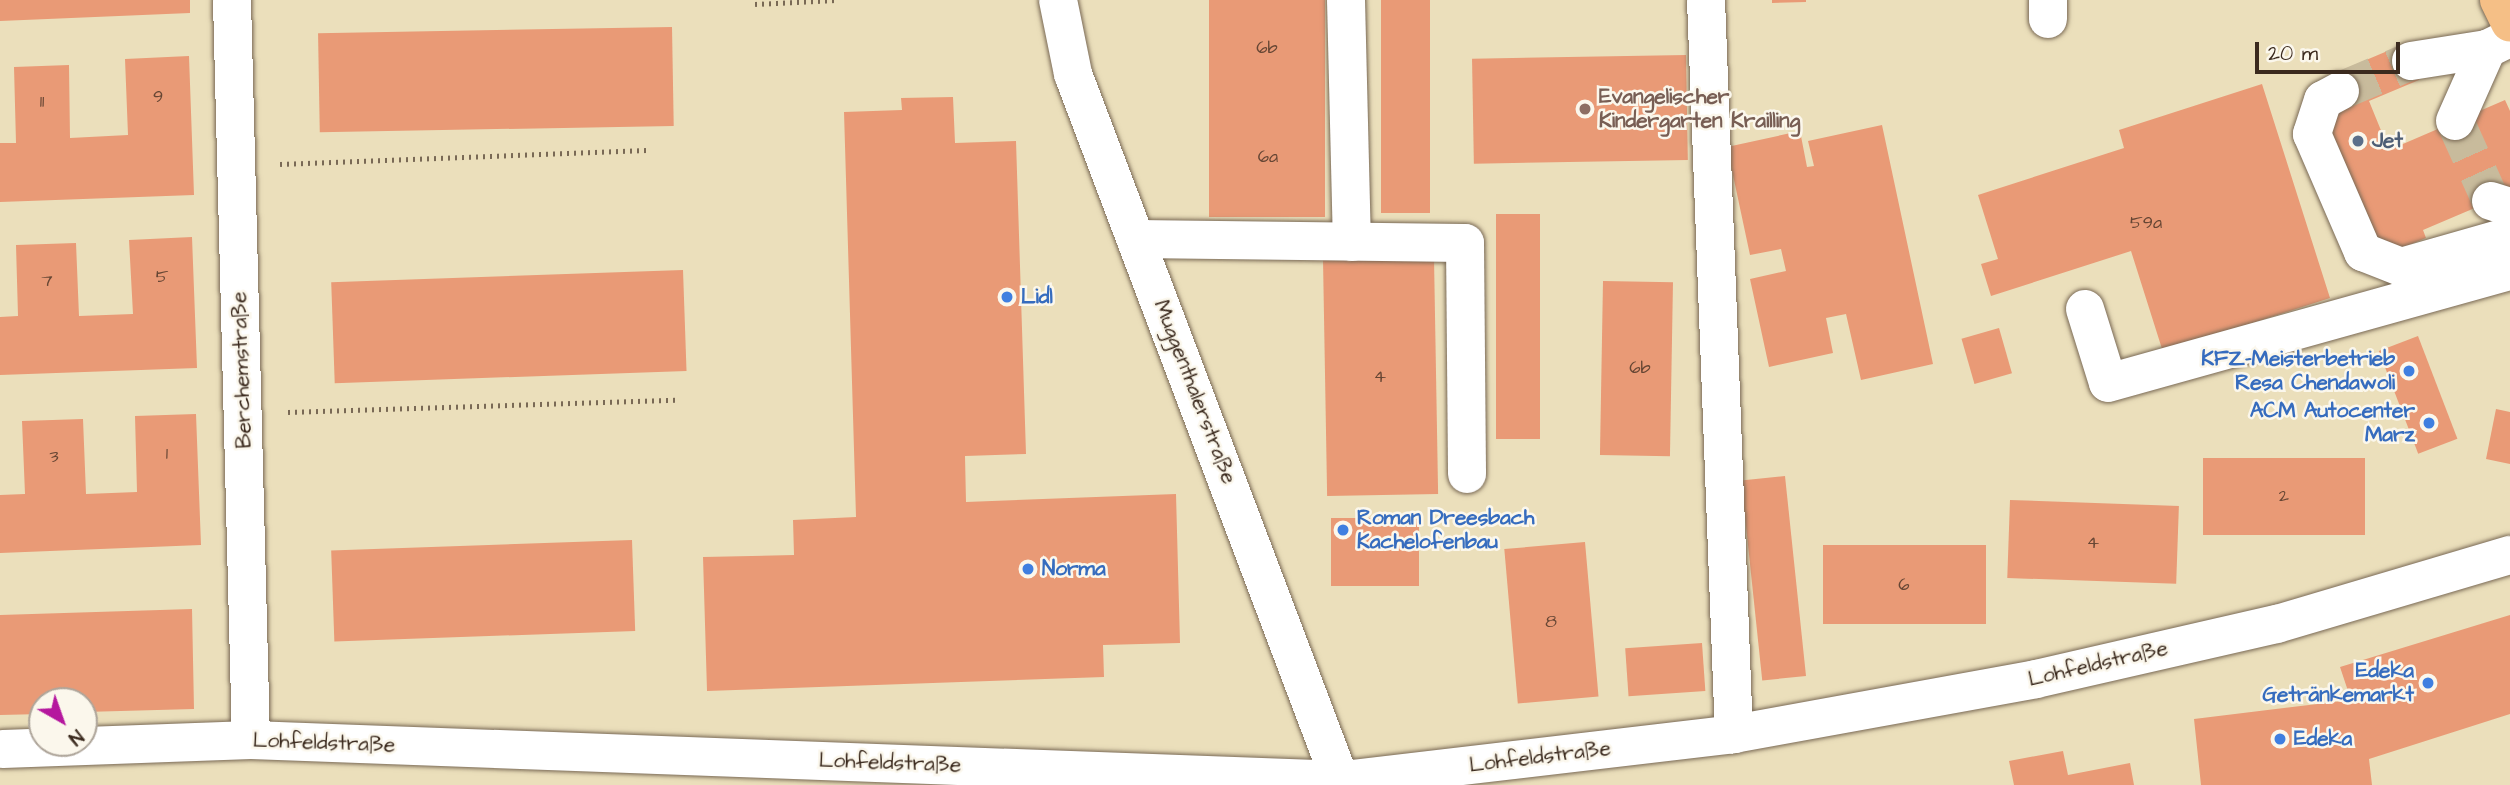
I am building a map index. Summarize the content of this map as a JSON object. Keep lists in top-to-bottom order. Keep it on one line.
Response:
{"streets":{"street":["Berchemstraße","Muggenthalerstraße","Lohfeldstraße"]},"crossings":[["Berchemstraße","Lohfeldstraße"],["Muggenthalerstraße","Lohfeldstraße"]],"places":["Evangelischer Kindergarten Krailling","Jet","Lidl","KFZ-Meisterbetrieb Resa Chendawoli","ACM Autocenter Marz","Roman Dreesbach Kachelofenbau","Norma","Edeka Getränkemarkt","Edeka"],"house_numbers":["6b","9","11","6a","59a","5","7","6b","4","1","3","2","4","6","8"],"scale_bar":"20 m","north":"bottom right"}
